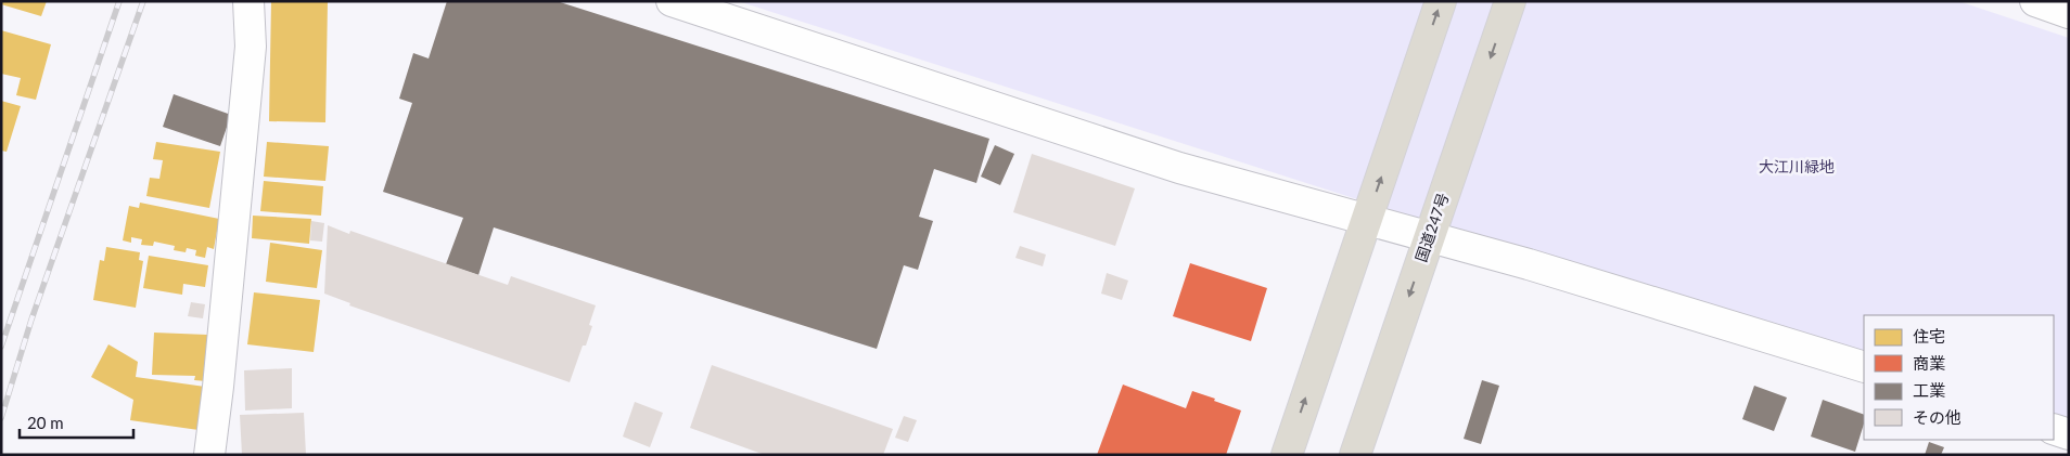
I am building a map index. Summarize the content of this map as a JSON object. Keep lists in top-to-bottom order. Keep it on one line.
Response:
{"streets":{"highway":["国道247号"]},"parks":["大江川緑地"],"legend":["住宅","商業","工業","その他"],"scale_bar":"20 m"}
